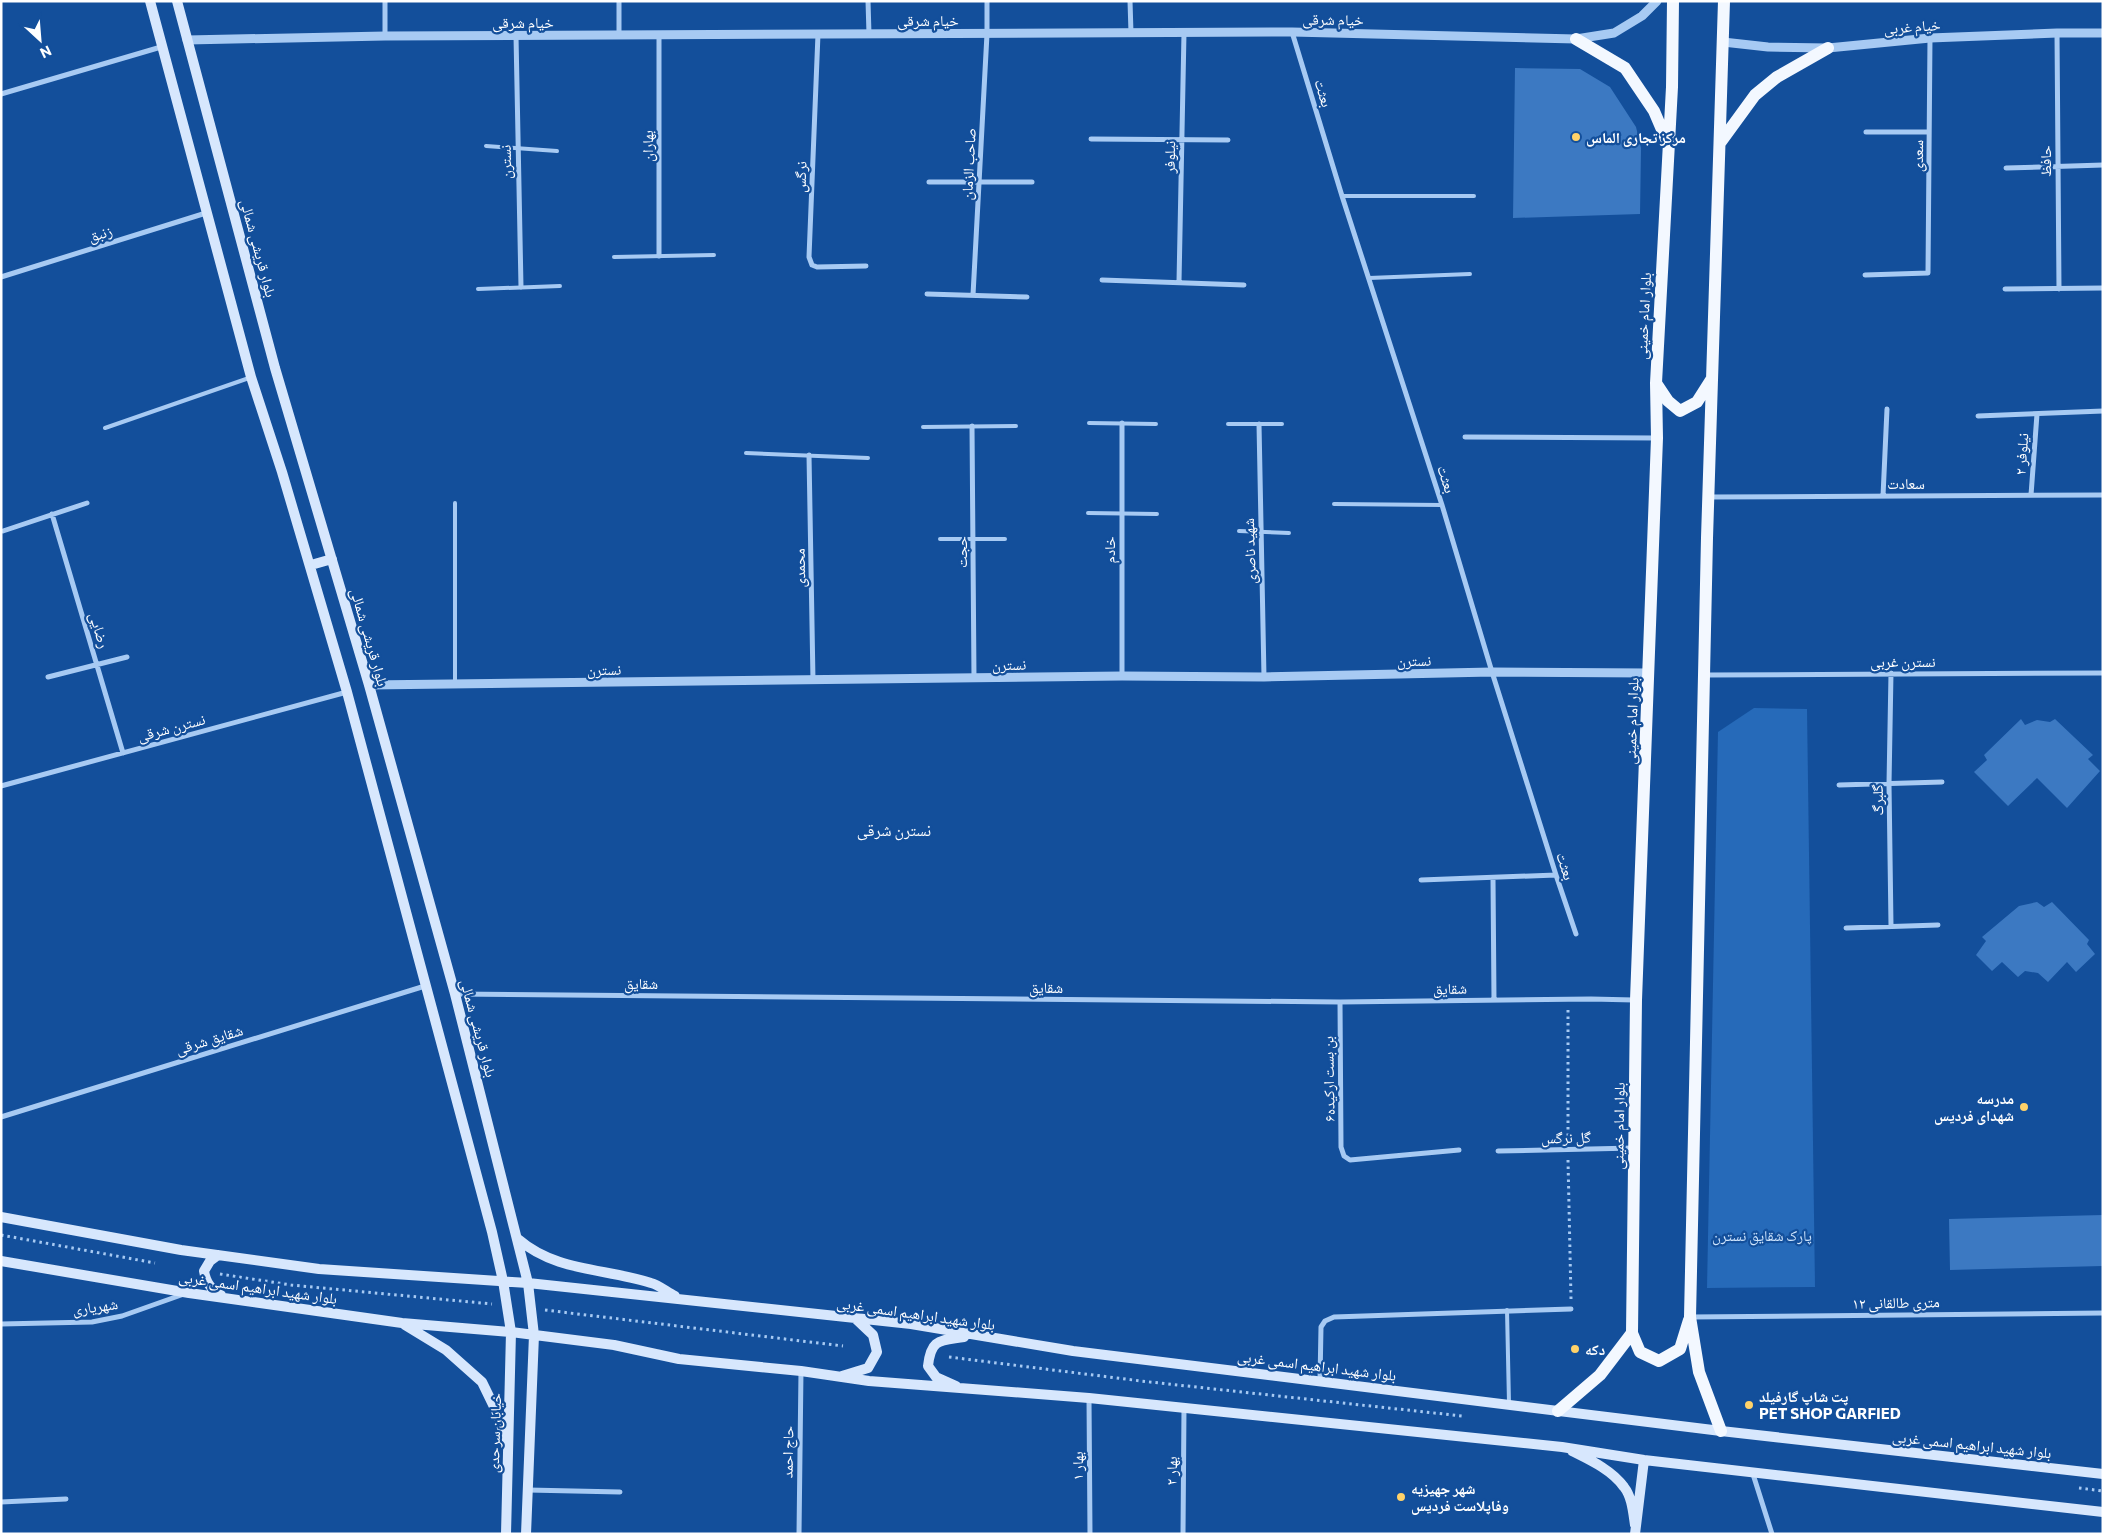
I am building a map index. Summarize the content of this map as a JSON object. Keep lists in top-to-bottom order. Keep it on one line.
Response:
{"streets":{"main road":["بلوار قریشی شمالی","بلوار امام خمینی","بلوار شهید ابراهیم اسمی غربی","خیابان سرحدی"],"street":["خیام شرقی","خیام غربی","بعثت","بهاران","سعدی","نیلوفر","حافظ","نسترن","صاحب الزمان","نرگس","زنبق","نیلوفر ۲","سعادت","خادم","شهید ناصری","حجت","محمدی","رضایی","نسترن غربی","نسترن شرقی","گلبرگ","شقایق","شقایق شرقی","بن بست ارکیده۶","گل نرگس","۱۲ متری طالقانی","شهریاری","حاج احمد","بهار ۱","بهار ۲"]},"crossings":[["خیام شرقی","بعثت"],["خیام شرقی","بهاران"],["خیام شرقی","نیلوفر"],["خیام شرقی","نسترن"],["خیام شرقی","صاحب الزمان"],["خیام شرقی","نرگس"],["خیام شرقی","بلوار قریشی شمالی"],["خیام غربی","سعدی"],["خیام غربی","حافظ"],["بعثت","نسترن"],["نسترن","بلوار قریشی شمالی"],["نسترن","بلوار امام خمینی"],["نسترن","خادم"],["نسترن","شهید ناصری"],["نسترن","حجت"],["نسترن","محمدی"],["بلوار قریشی شمالی","شقایق"],["بلوار قریشی شمالی","بلوار شهید ابراهیم اسمی غربی"],["بلوار امام خمینی","شقایق"],["بلوار امام خمینی","گل نرگس"],["نیلوفر ۲","سعادت"],["رضایی","نسترن شرقی"],["نسترن غربی","گلبرگ"],["شقایق","بن بست ارکیده۶"],["بلوار شهید ابراهیم اسمی غربی","شهریاری"],["بلوار شهید ابراهیم اسمی غربی","خیابان سرحدی"]],"districts":["نسترن شرقی"],"parks":["پارک شقایق نسترن"],"places":["مرکز تجاری الماس","مدرسه شهدای فردیس","دکه","پت شاپ گارفیلد PET SHOP GARFIED","شهر جهیزیه وفاپلاست فردیس"],"north":"bottom right"}
